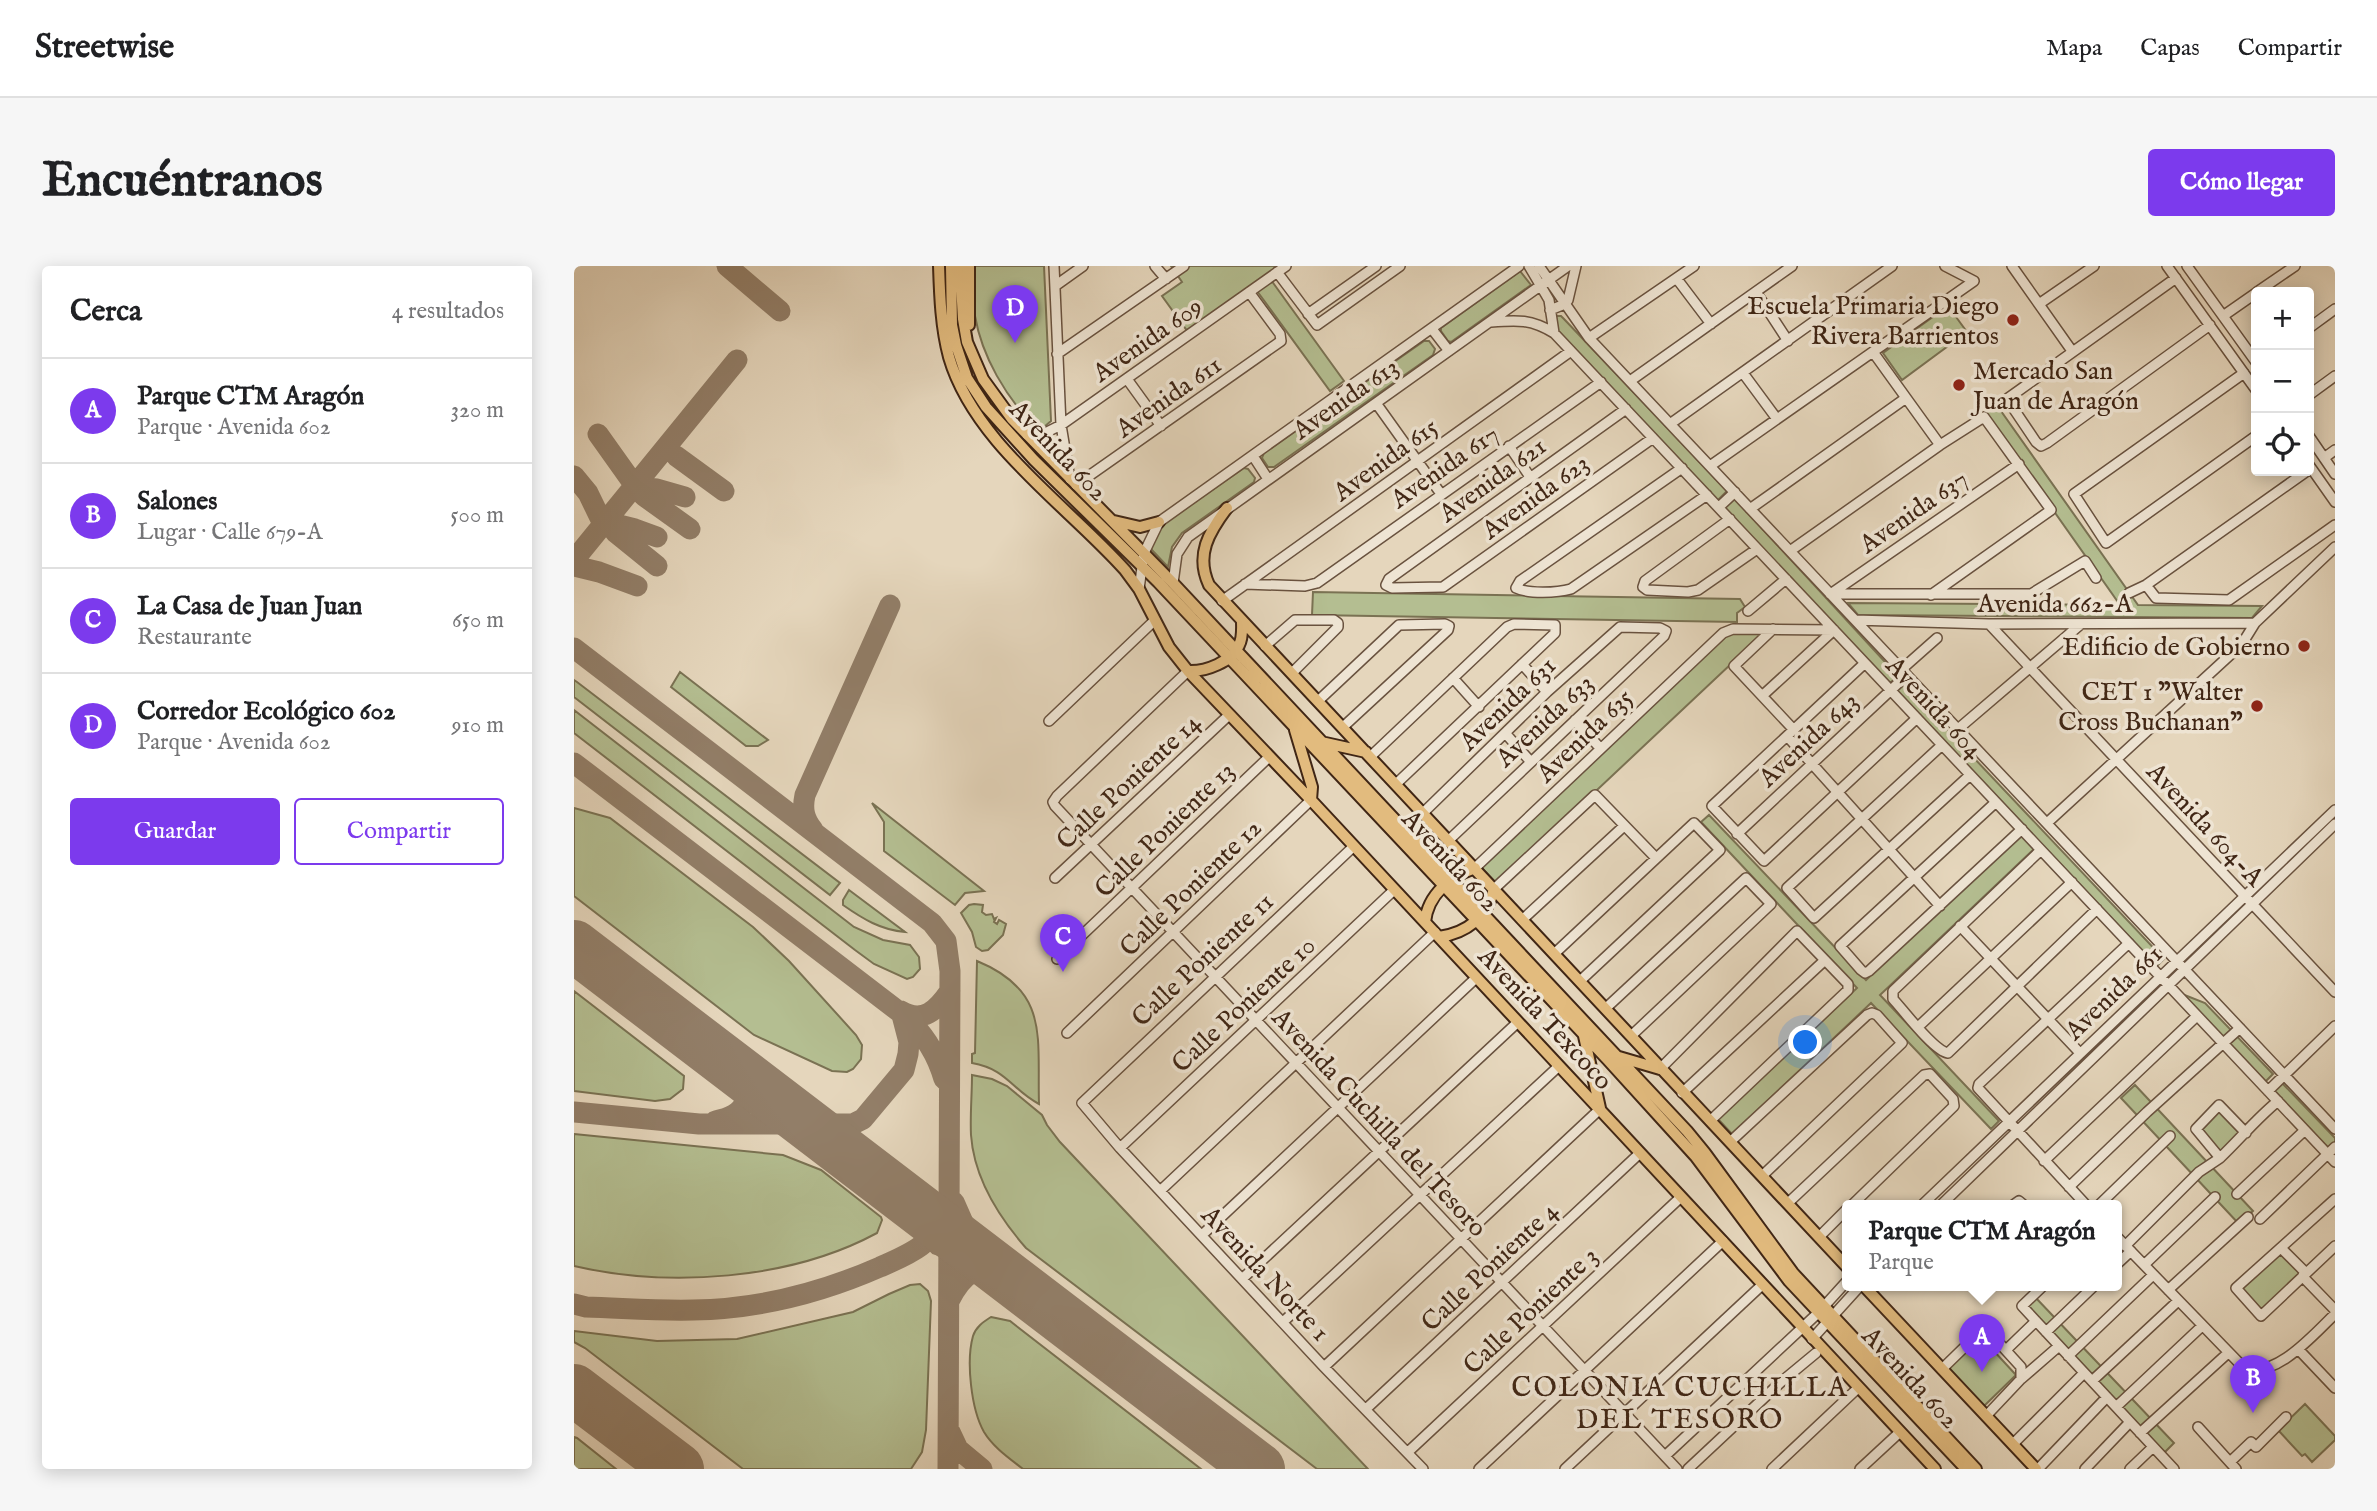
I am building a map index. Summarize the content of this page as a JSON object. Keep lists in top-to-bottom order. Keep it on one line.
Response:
{"streets":{"main road":["Avenida 602","Avenida Texcoco"],"street":["Avenida 609","Avenida 611","Avenida 613","Avenida 615","Avenida 617","Avenida 621","Avenida 623","Avenida 637","Avenida 662-A","Avenida 631","Avenida 604","Avenida 633","Avenida 635","Avenida 643","Calle Poniente 14","Avenida 604-A","Calle Poniente 13","Calle Poniente 12","Calle Poniente 11","Avenida 661","Calle Poniente 10","Avenida Cuchilla del Tesoro","Calle Poniente 4","Avenida Norte 1","Calle Poniente 3"]},"crossings":[["Avenida 609","Avenida 611"],["Avenida 609","Avenida 602"],["Avenida 611","Avenida 602"],["Avenida 613","Avenida 602"],["Avenida 613","Avenida 604"],["Avenida 602","Avenida 615"],["Avenida 602","Avenida 631"],["Avenida 602","Avenida 633"],["Avenida 602","Avenida 635"],["Avenida 615","Avenida 617"],["Avenida 615","Avenida 604"],["Avenida 617","Avenida 604"],["Avenida 621","Avenida 623"],["Avenida 621","Avenida 604"],["Avenida 623","Avenida 604"],["Avenida 637","Avenida 604"],["Avenida 662-A","Avenida 604"],["Avenida 662-A","Avenida 604-A"],["Avenida 631","Avenida 633"],["Avenida 604","Avenida 643"],["Avenida 604","Avenida 661"],["Calle Poniente 14","Avenida Texcoco"],["Calle Poniente 14","Avenida Cuchilla del Tesoro"],["Avenida 604-A","Avenida 661"],["Calle Poniente 13","Avenida Texcoco"],["Calle Poniente 13","Avenida Cuchilla del Tesoro"],["Calle Poniente 12","Avenida Texcoco"],["Calle Poniente 12","Avenida Cuchilla del Tesoro"],["Calle Poniente 11","Avenida Texcoco"],["Calle Poniente 11","Avenida Cuchilla del Tesoro"],["Calle Poniente 11","Avenida Norte 1"],["Calle Poniente 10","Avenida Texcoco"],["Calle Poniente 10","Avenida Cuchilla del Tesoro"],["Calle Poniente 10","Avenida Norte 1"],["Avenida Texcoco","Avenida Cuchilla del Tesoro"],["Avenida Texcoco","Calle Poniente 4"],["Avenida Texcoco","Calle Poniente 3"],["Avenida Cuchilla del Tesoro","Calle Poniente 4"],["Avenida Cuchilla del Tesoro","Calle Poniente 3"],["Calle Poniente 4","Avenida Norte 1"],["Avenida Norte 1","Calle Poniente 3"]],"districts":["COLONIA CUCHILLA DEL TESORO"],"places":["Escuela Primaria Diego Rivera Barrientos","Mercado San Juan de Aragón","Edificio de Gobierno","CET 1 \"Walter Cross Buchanan\""],"page":{"header":"Streetwise","nav":["Mapa","Capas","Compartir"],"buttons":["Cómo llegar",["Guardar","Compartir"]],"title":"Encuéntranos","heading":["Cerca","4 resultados"],"pins":["D","C","A","B"],"map_buttons":["+","−"],"list":[{"mark":"A","name":"Parque CTM Aragón","note":"Parque · Avenida 602","value":"320 m"},{"mark":"B","name":"Salones","note":"Lugar · Calle 679-A","value":"500 m"},{"mark":"C","name":"La Casa de Juan Juan","note":"Restaurante","value":"650 m"},{"mark":"D","name":"Corredor Ecológico 602","note":"Parque · Avenida 602","value":"910 m"}],"popup":["Parque CTM Aragón","Parque"]}}
